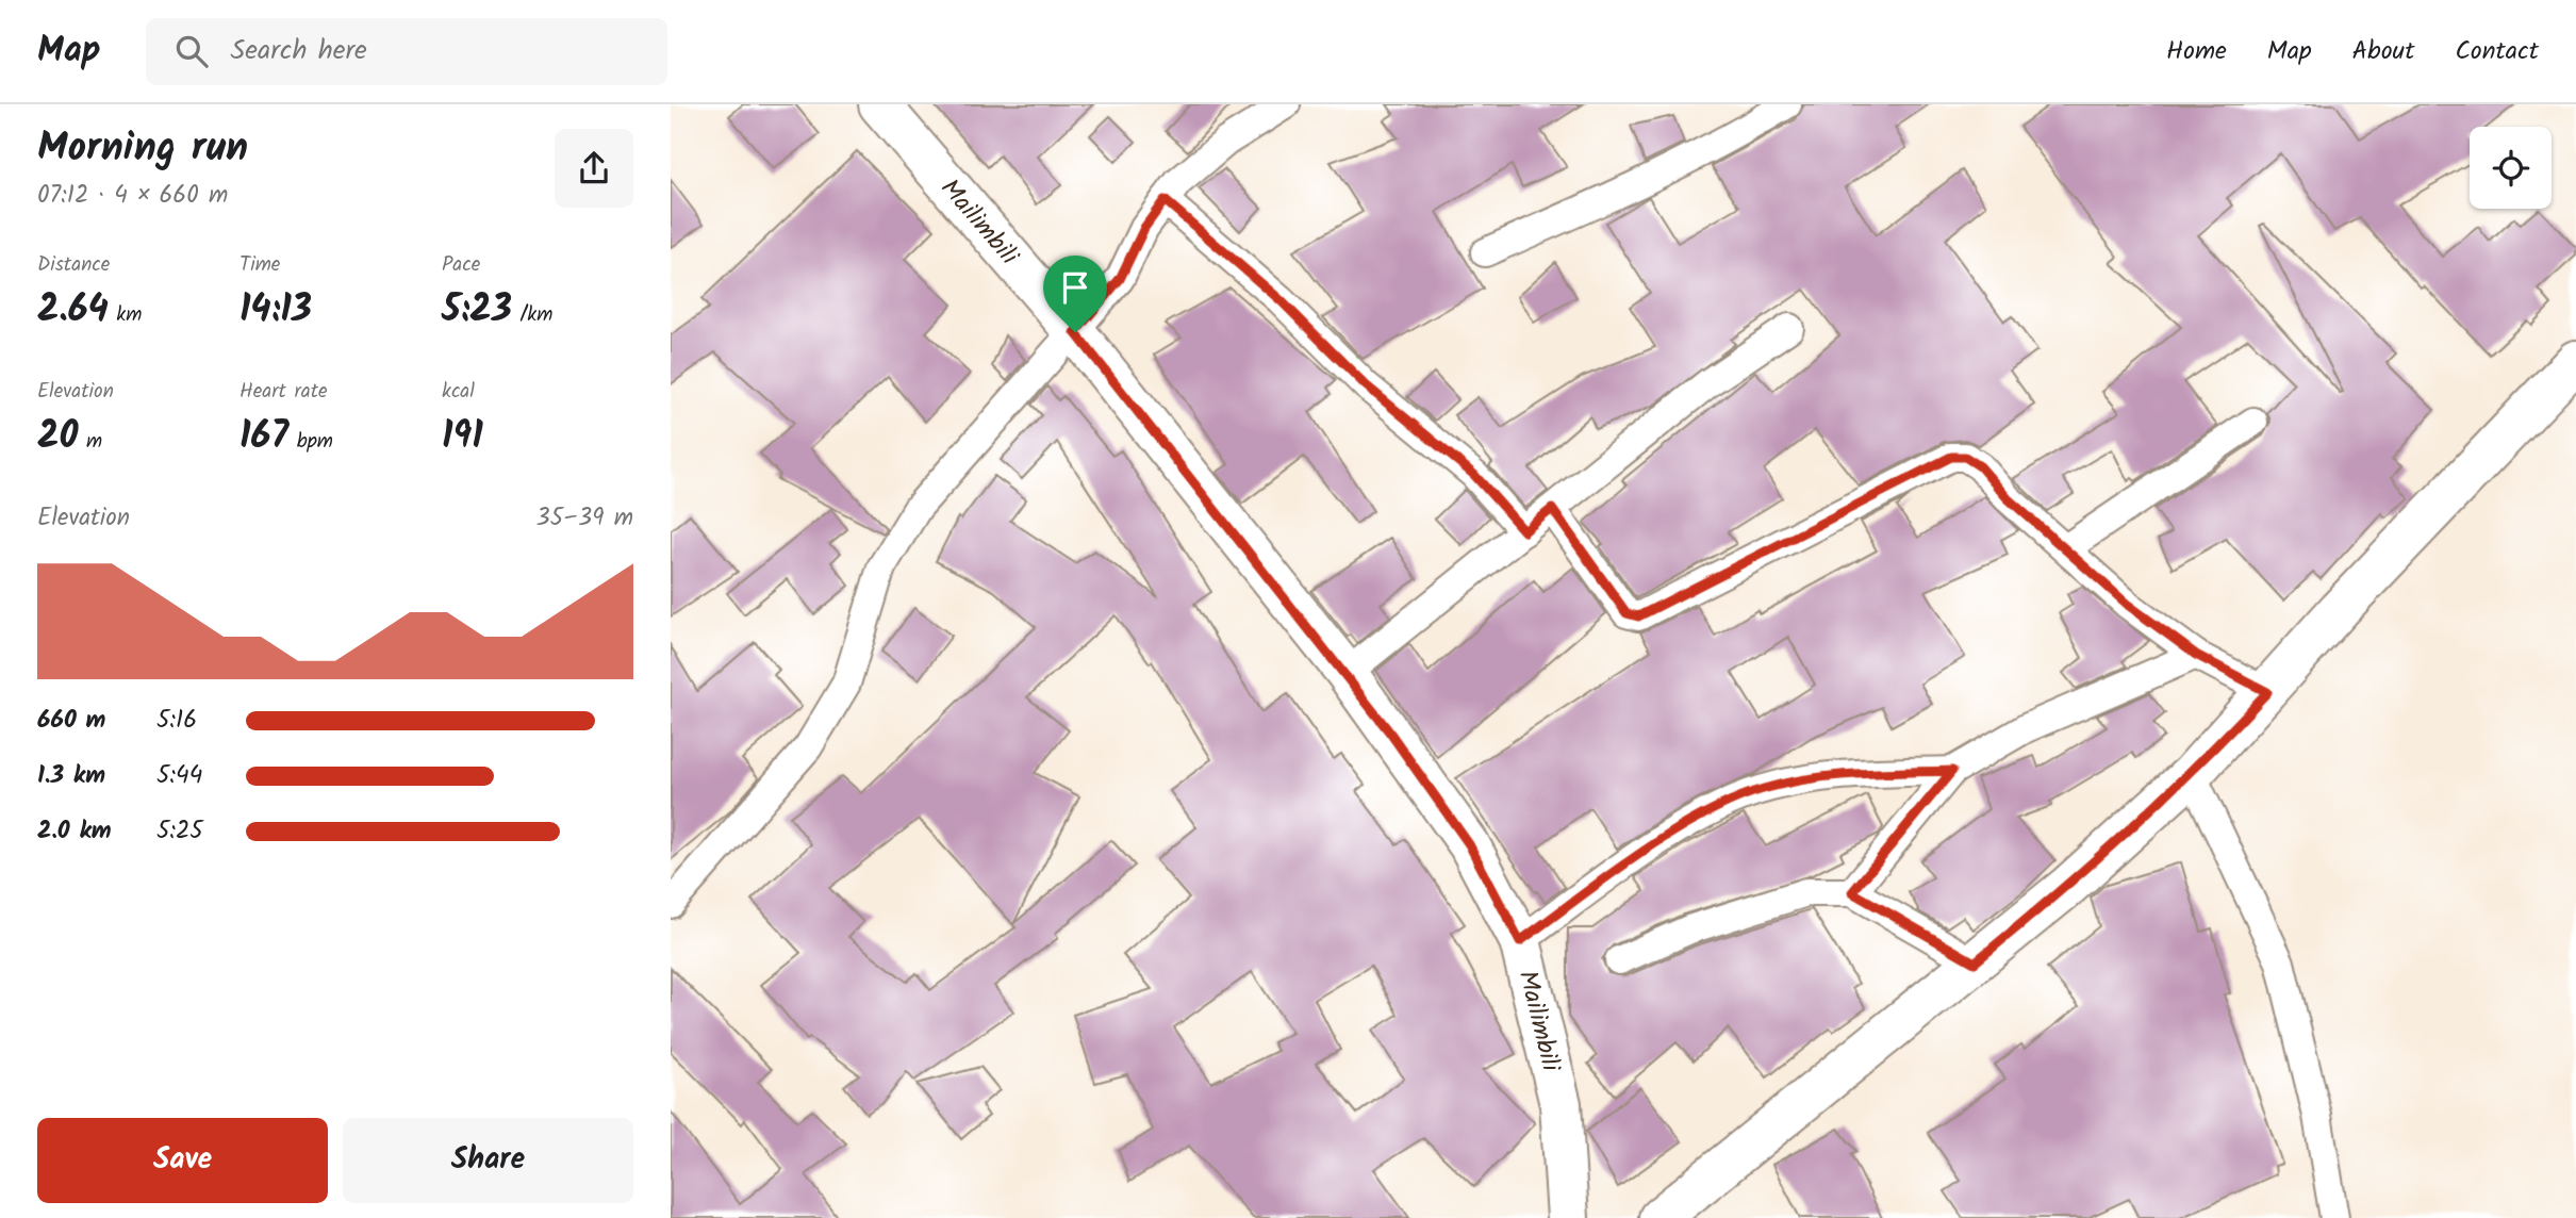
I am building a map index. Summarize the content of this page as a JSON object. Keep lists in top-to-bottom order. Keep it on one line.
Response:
{"streets":{"street":["Mailimbili"]},"page":{"header":"Map","search":"Search here","nav":["Home","Map","About","Contact"],"heading":["Morning run","07:12 · 4 × 660 m"],"stats":[["Distance","2.64 km"],["Time","14:13"],["Pace","5:23 /km"],["Elevation","20 m"],["Heart rate","167 bpm"],["kcal","191"]],"chart":["Elevation","35–39 m"],"list":[{"name":"660 m","note":"5:16"},{"name":"1.3 km","note":"5:44"},{"name":"2.0 km","note":"5:25"}],"buttons":["Save","Share"]}}
